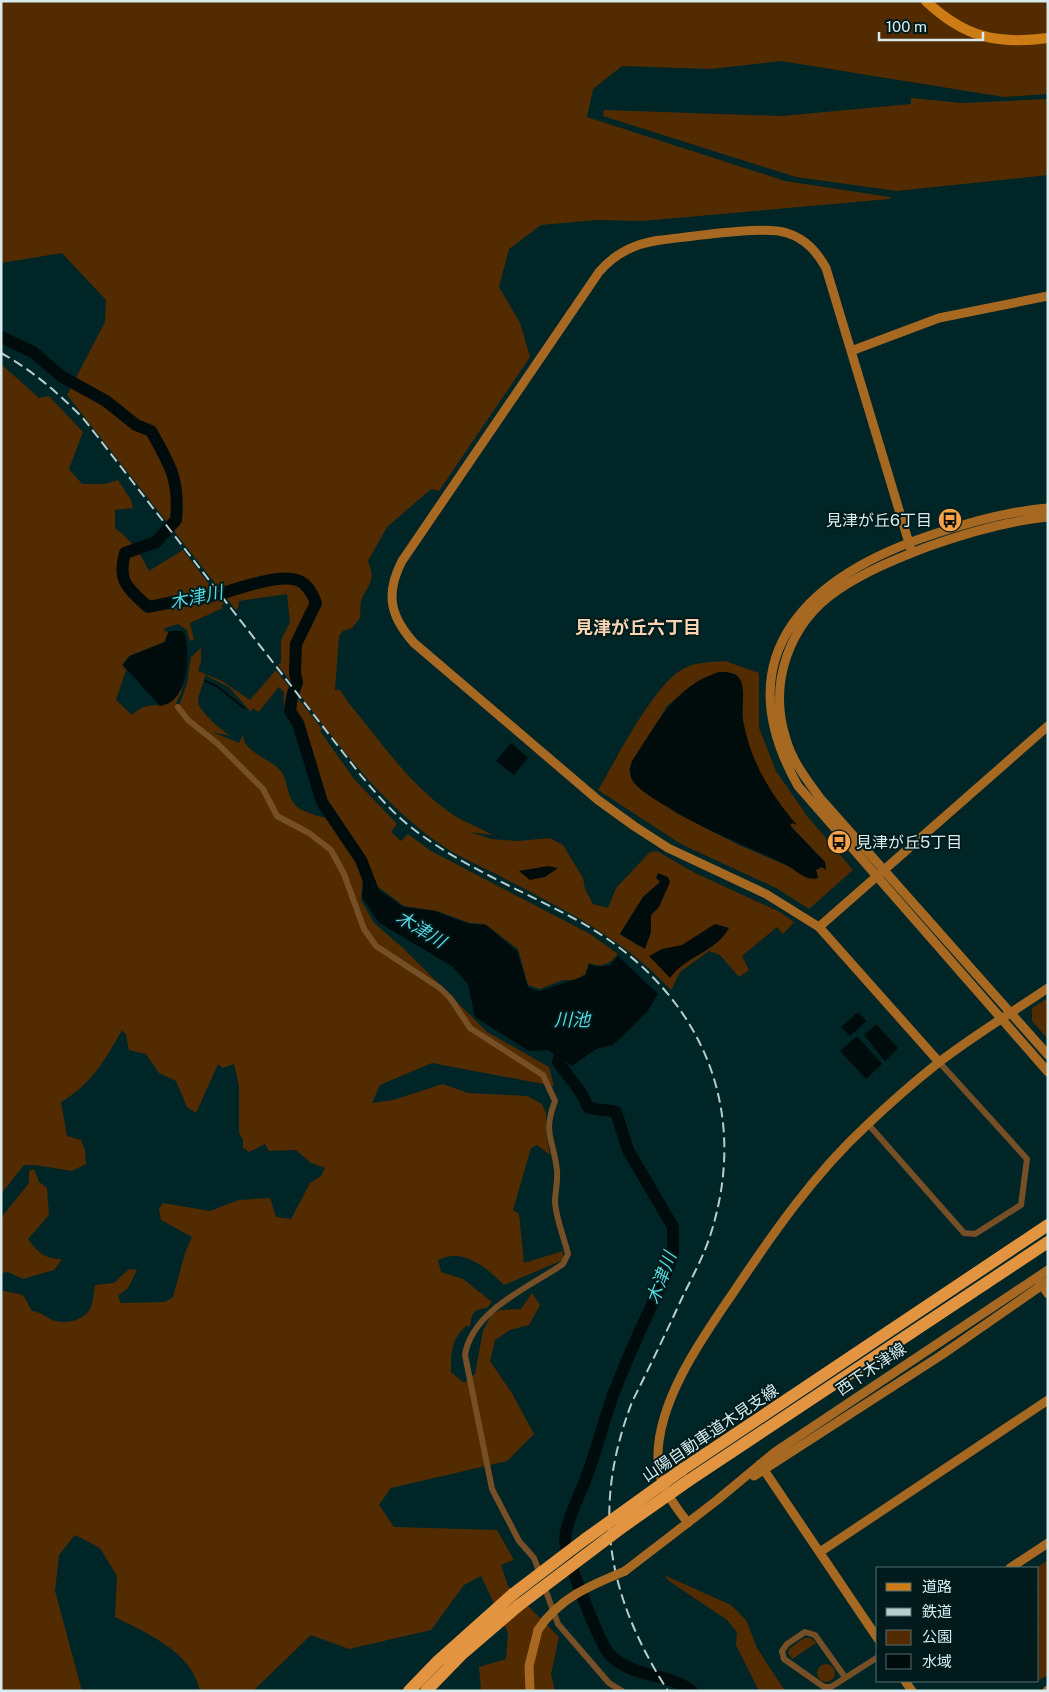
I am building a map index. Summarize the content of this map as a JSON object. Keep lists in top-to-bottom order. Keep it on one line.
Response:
{"streets":{"highway":["山陽自動車道木見支線"],"street":["西下木津線"]},"districts":["見津が丘六丁目"],"water":["木津川","川池"],"places":{"bus stop":["見津が丘6丁目","見津が丘5丁目"]},"legend":["道路","鉄道","公園","水域"],"scale_bar":"100 m"}
